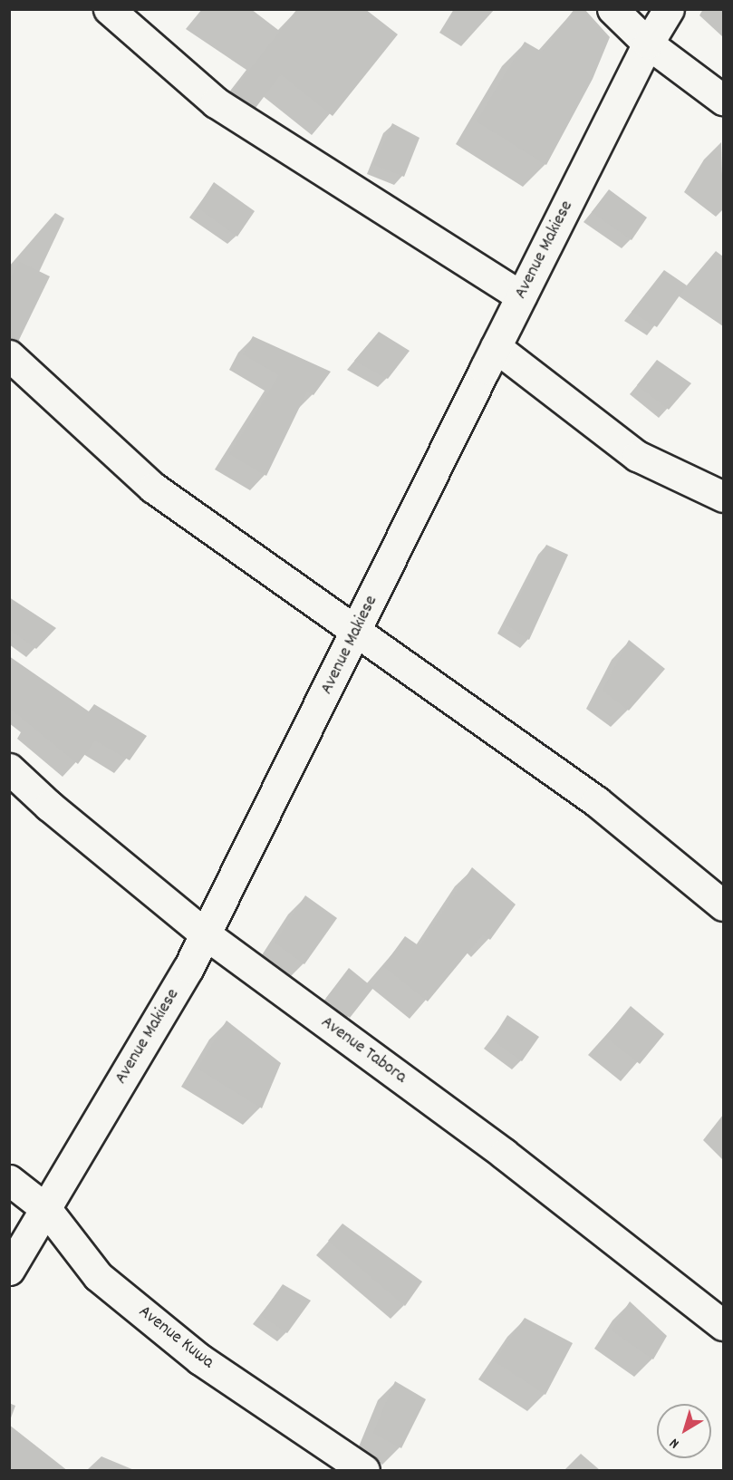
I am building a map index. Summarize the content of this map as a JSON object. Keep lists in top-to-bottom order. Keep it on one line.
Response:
{"streets":{"street":["Avenue Makiese","Avenue Tabora","Avenue Kuwa"]},"crossings":[["Avenue Makiese","Avenue Tabora"],["Avenue Makiese","Avenue Kuwa"]],"north":"bottom left"}
